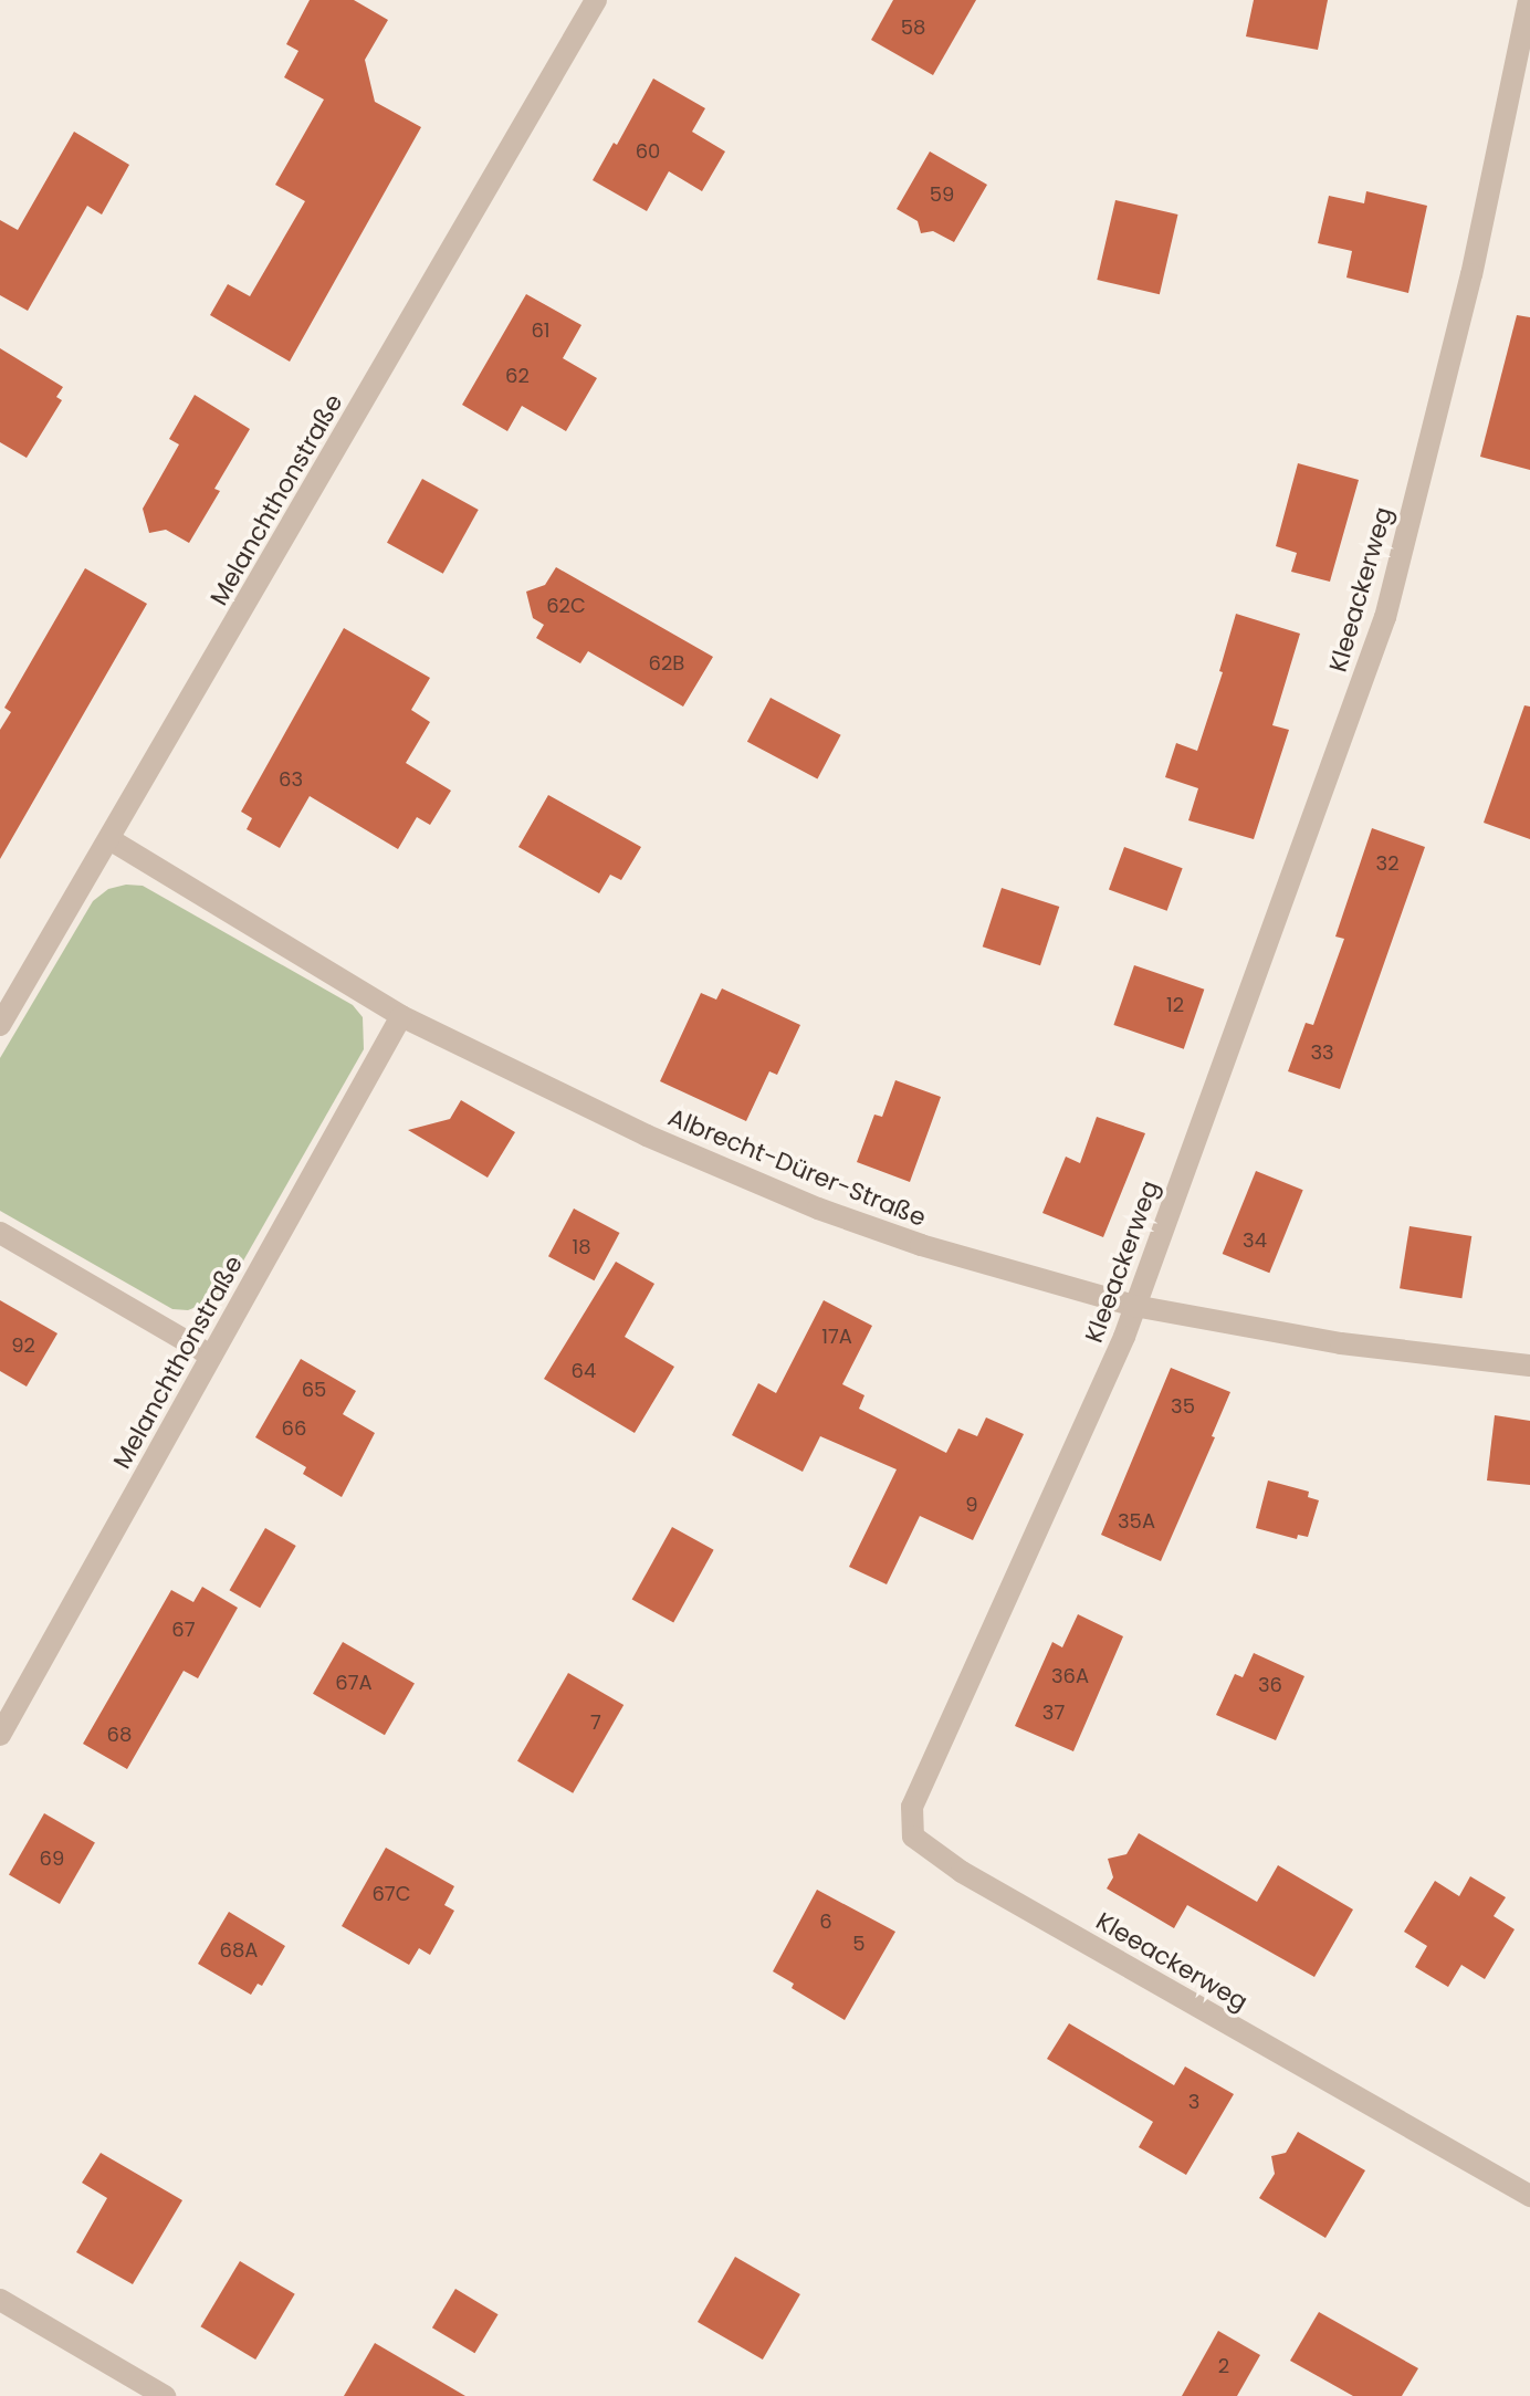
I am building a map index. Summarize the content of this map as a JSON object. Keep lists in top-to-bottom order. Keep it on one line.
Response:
{"streets":{"street":["Melanchthonstraße","Kleeackerweg","Albrecht-Dürer-Straße"]},"crossings":[["Melanchthonstraße","Albrecht-Dürer-Straße"],["Kleeackerweg","Albrecht-Dürer-Straße"]],"house_numbers":["58","60","59","61","62","62C","62B","63","32","12","33","34","18","17A","92","64","65","35","66","9","35A","67","36A","67A","36","37","7","68","69","67C","6","5","68A","3","2"]}
